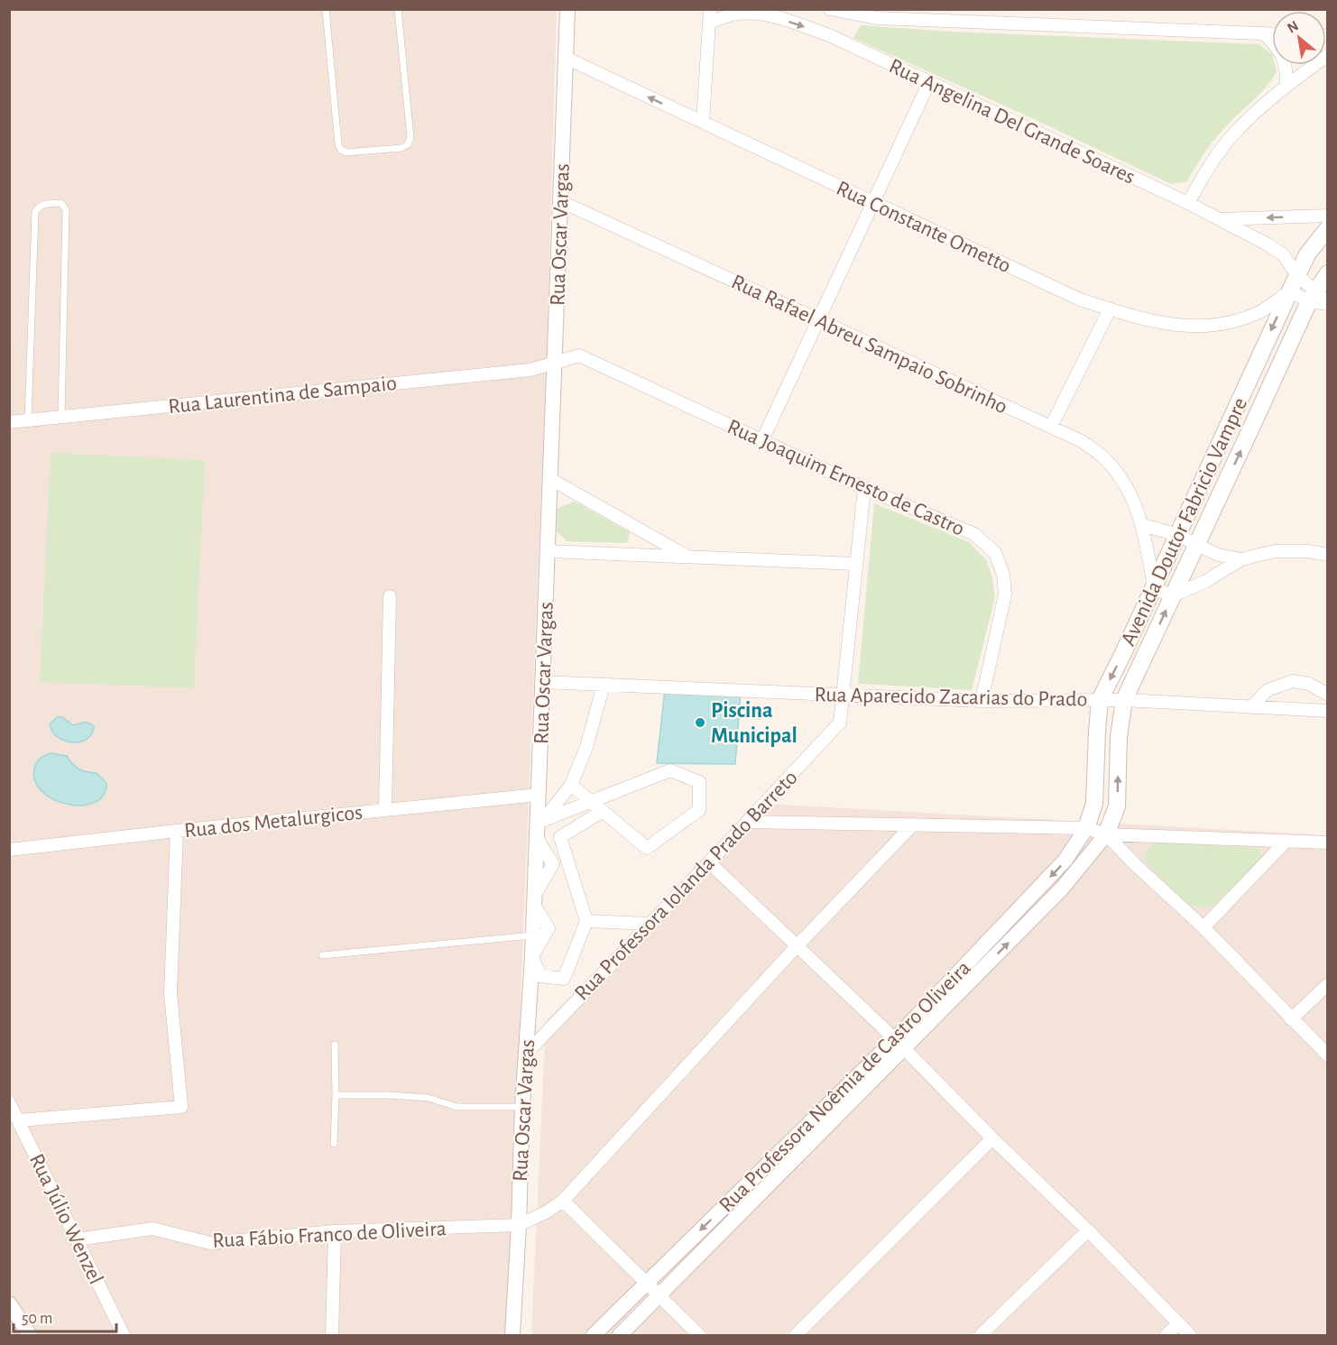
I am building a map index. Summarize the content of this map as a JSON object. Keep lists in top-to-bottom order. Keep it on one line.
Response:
{"streets":{"main road":["Avenida Doutor Fabricio Vampre"],"street":["Rua Angelina Del Grande Soares","Rua Constante Ometto","Rua Oscar Vargas","Rua Rafael Abreu Sampaio Sobrinho","Rua Laurentina de Sampaio","Rua Joaquim Ernesto de Castro","Rua Aparecido Zacarias do Prado","Rua dos Metalurgicos","Rua Professora Iolanda Prado Barreto","Rua Professora Noêmia de Castro Oliveira","Rua Júlio Wenzel","Rua Fábio Franco de Oliveira"]},"crossings":[["Rua Angelina Del Grande Soares","Avenida Doutor Fabricio Vampre"],["Rua Constante Ometto","Rua Oscar Vargas"],["Rua Constante Ometto","Avenida Doutor Fabricio Vampre"],["Rua Oscar Vargas","Rua Rafael Abreu Sampaio Sobrinho"],["Rua Oscar Vargas","Rua Laurentina de Sampaio"],["Rua Oscar Vargas","Rua Joaquim Ernesto de Castro"],["Rua Oscar Vargas","Rua Aparecido Zacarias do Prado"],["Rua Oscar Vargas","Rua dos Metalurgicos"],["Rua Oscar Vargas","Rua Professora Iolanda Prado Barreto"],["Rua Oscar Vargas","Rua Fábio Franco de Oliveira"],["Rua Rafael Abreu Sampaio Sobrinho","Avenida Doutor Fabricio Vampre"],["Rua Laurentina de Sampaio","Rua Joaquim Ernesto de Castro"],["Rua Joaquim Ernesto de Castro","Rua Aparecido Zacarias do Prado"],["Rua Joaquim Ernesto de Castro","Rua Professora Iolanda Prado Barreto"],["Avenida Doutor Fabricio Vampre","Rua Aparecido Zacarias do Prado"],["Avenida Doutor Fabricio Vampre","Rua Professora Noêmia de Castro Oliveira"],["Rua Aparecido Zacarias do Prado","Rua Professora Iolanda Prado Barreto"],["Rua Júlio Wenzel","Rua Fábio Franco de Oliveira"]],"places":["Piscina Municipal"],"scale_bar":"50 m","north":"top left"}
